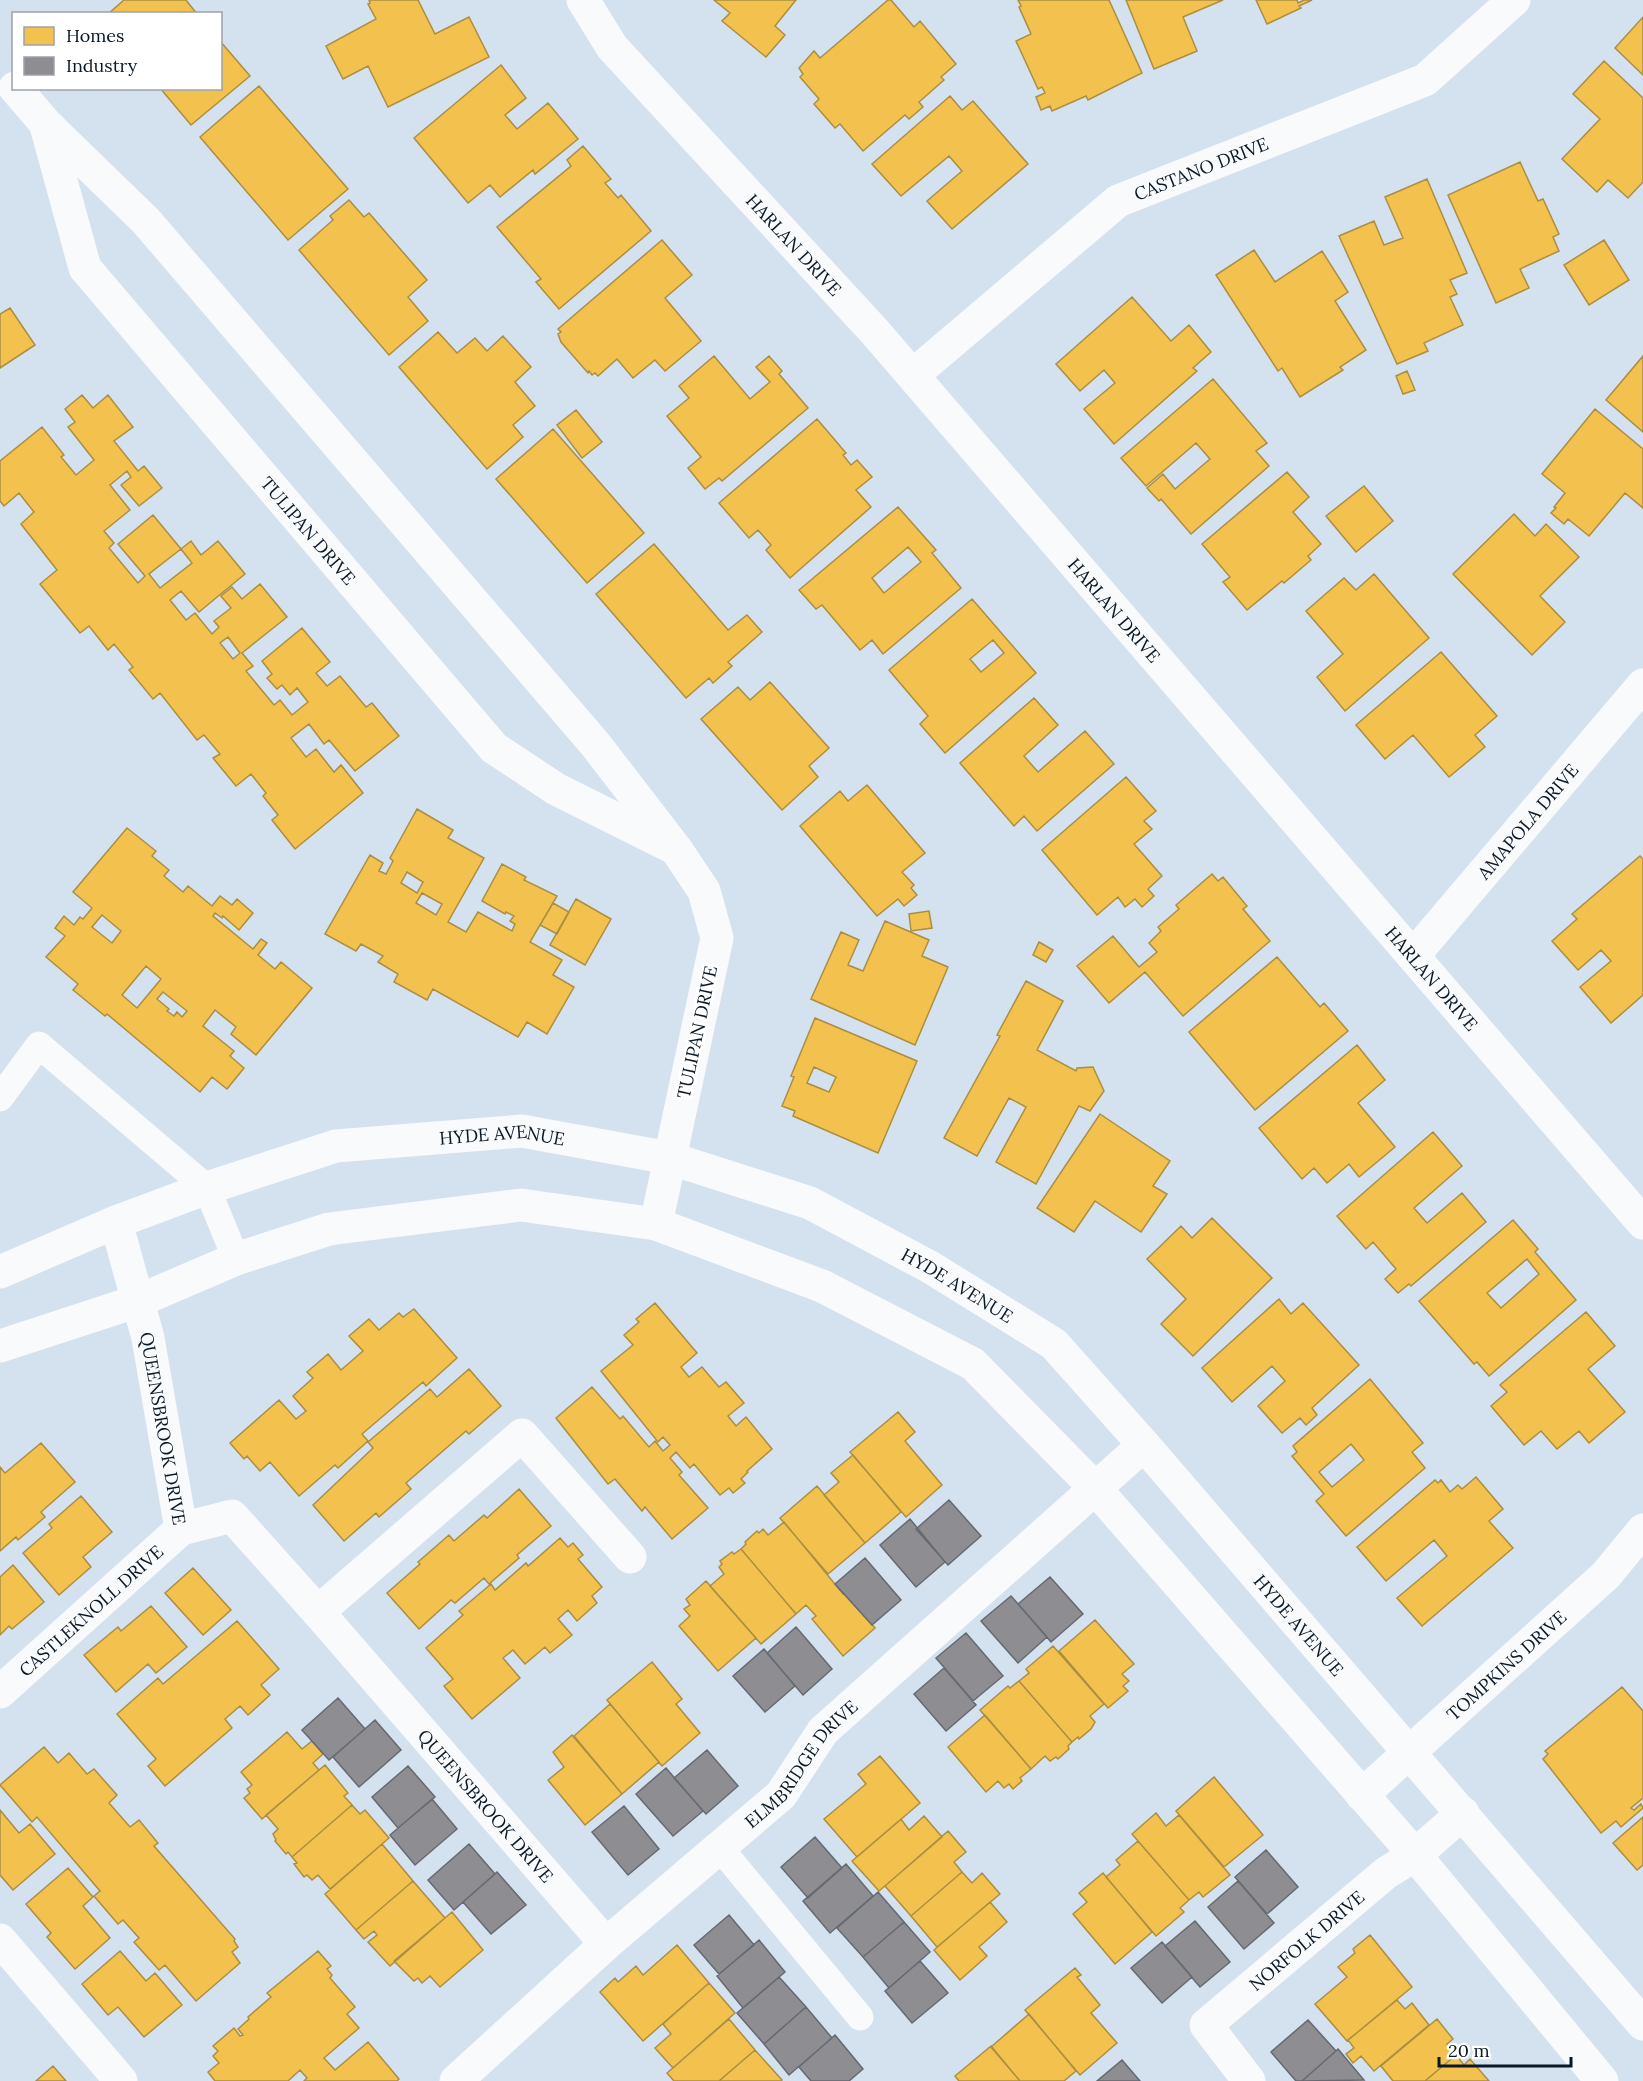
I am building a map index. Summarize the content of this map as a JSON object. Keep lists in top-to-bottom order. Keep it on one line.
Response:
{"streets":{"street":["CASTANO DRIVE","HARLAN DRIVE","TULIPAN DRIVE","AMAPOLA DRIVE","HYDE AVENUE","QUEENSBROOK DRIVE","CASTLEKNOLL DRIVE","TOMPKINS DRIVE","ELMBRIDGE DRIVE","NORFOLK DRIVE"]},"crossings":[["CASTANO DRIVE","HARLAN DRIVE"],["HARLAN DRIVE","AMAPOLA DRIVE"],["TULIPAN DRIVE","HYDE AVENUE"],["HYDE AVENUE","QUEENSBROOK DRIVE"],["HYDE AVENUE","TOMPKINS DRIVE"],["HYDE AVENUE","ELMBRIDGE DRIVE"],["HYDE AVENUE","NORFOLK DRIVE"],["QUEENSBROOK DRIVE","CASTLEKNOLL DRIVE"],["QUEENSBROOK DRIVE","ELMBRIDGE DRIVE"]],"legend":["Homes","Industry"],"scale_bar":"20 m"}
